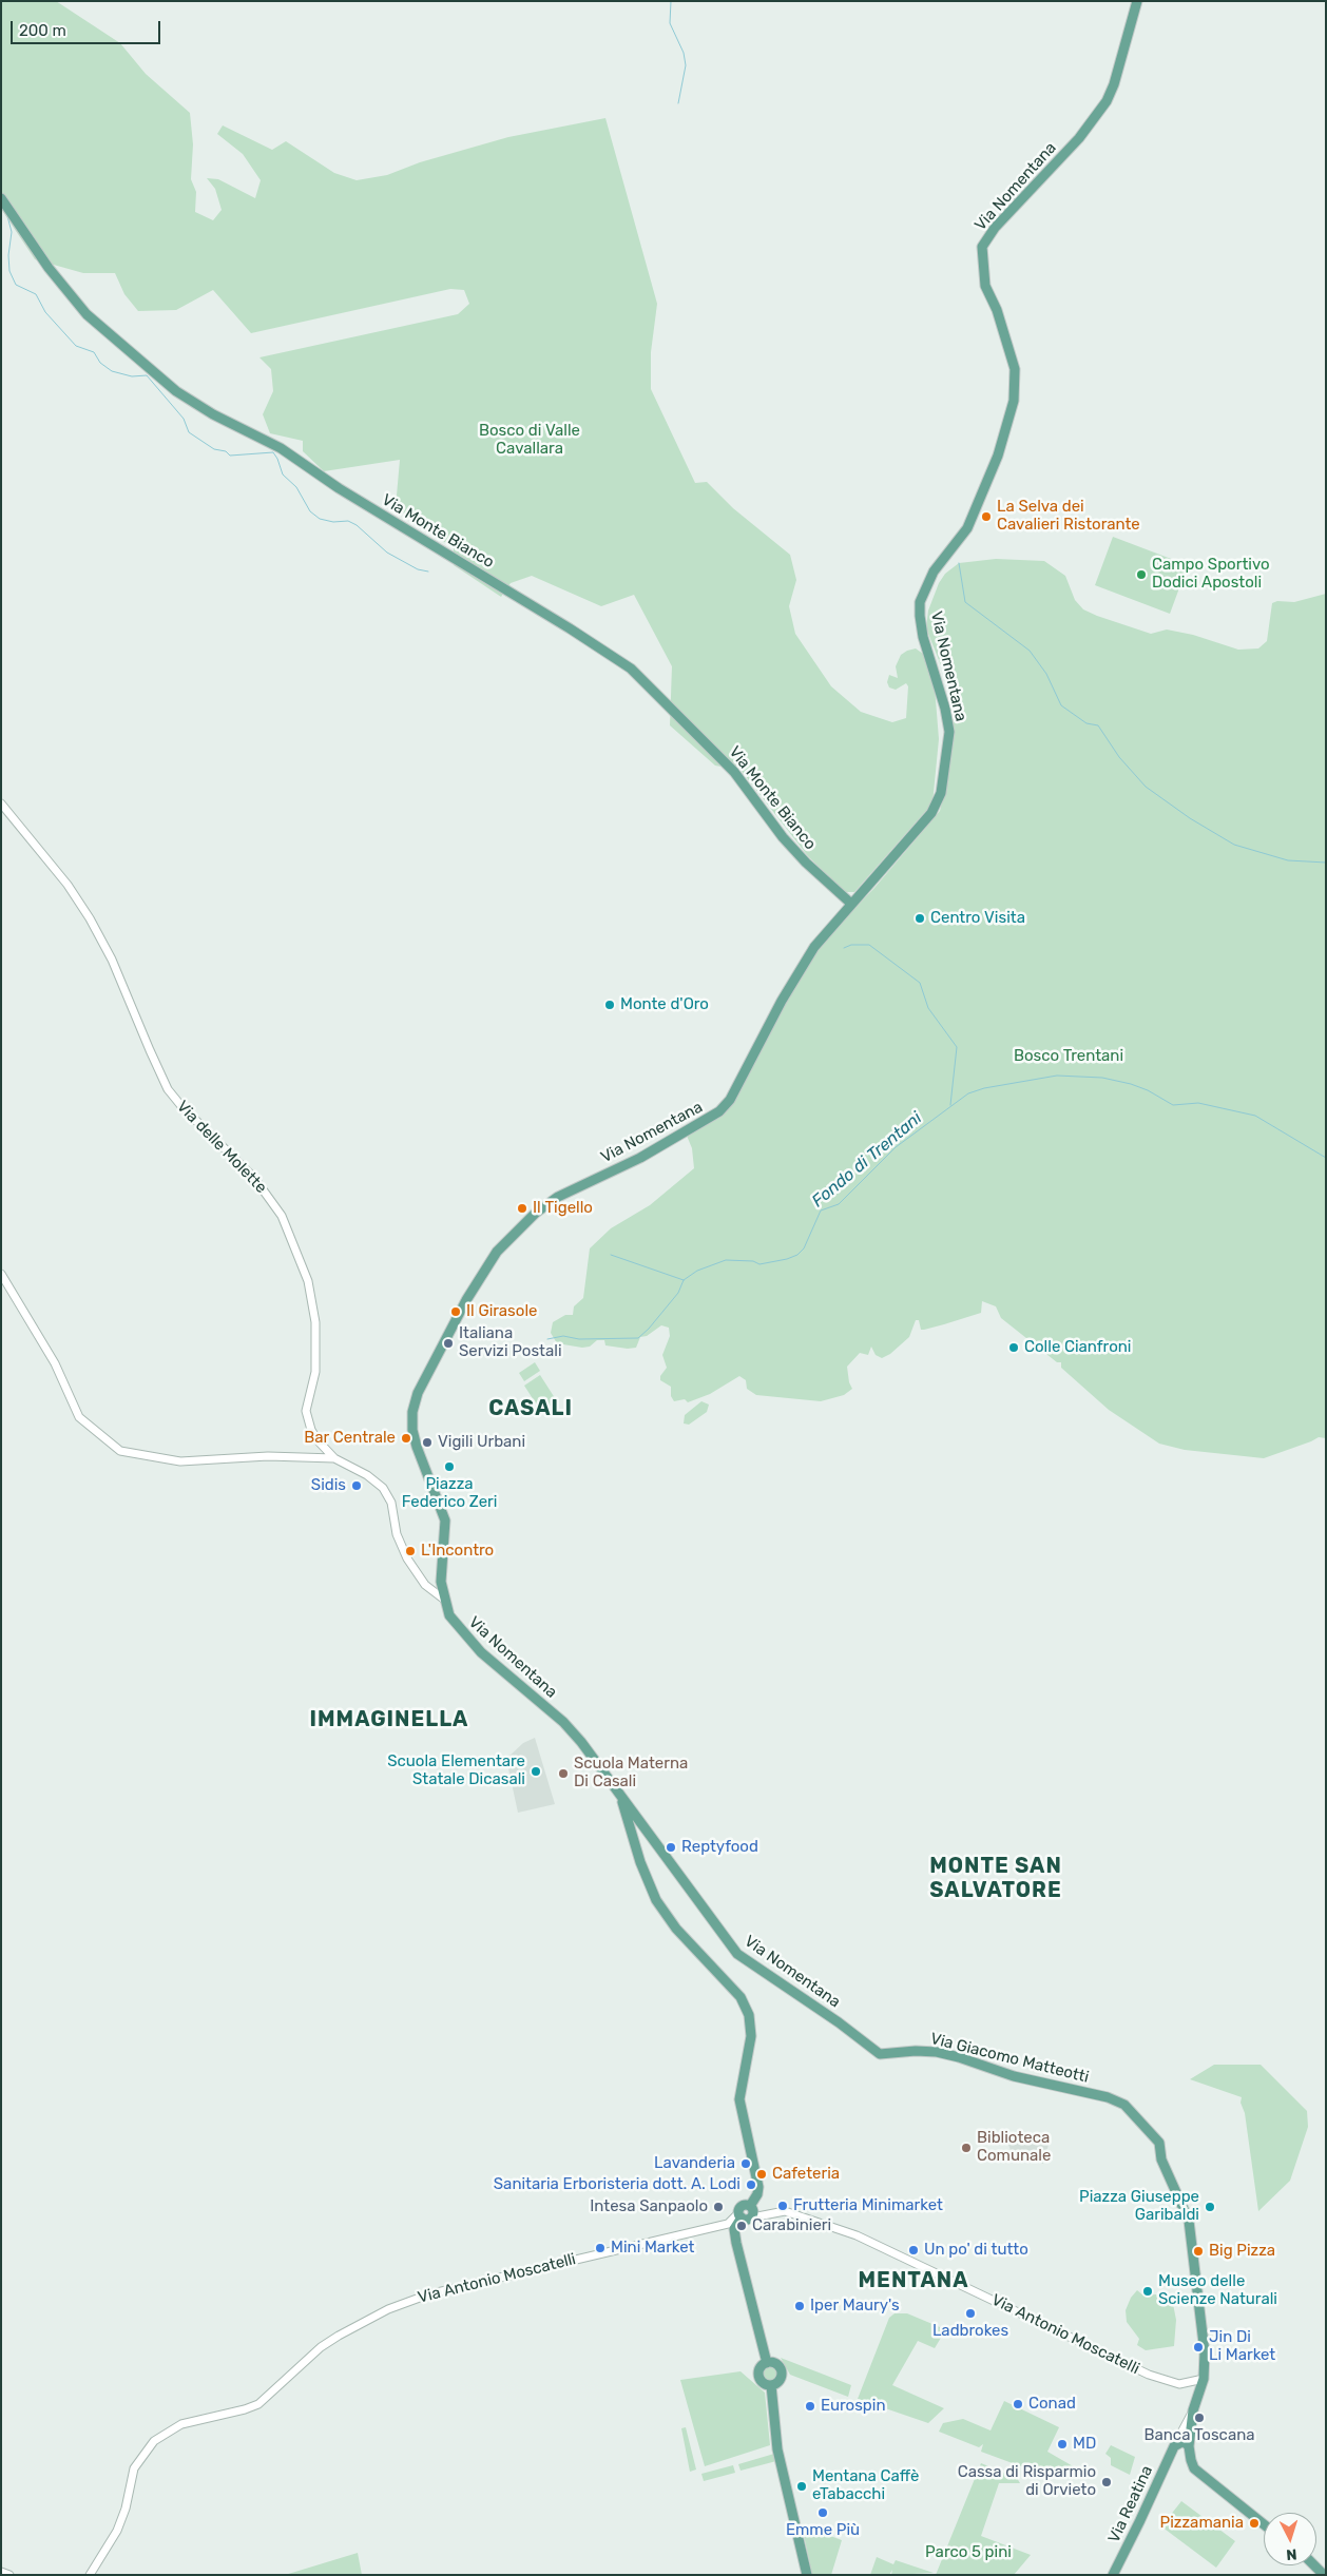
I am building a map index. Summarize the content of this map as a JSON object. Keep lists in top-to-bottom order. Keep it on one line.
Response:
{"streets":{"main road":["Via Nomentana","Via Monte Bianco","Via Giacomo Matteotti","Via Reatina"],"street":["Via delle Molette","Via Antonio Moscatelli"]},"crossings":[["Via Nomentana","Via Monte Bianco"],["Via Nomentana","Via delle Molette"],["Via Nomentana","Via Giacomo Matteotti"],["Via Giacomo Matteotti","Via Antonio Moscatelli"]],"districts":["CASALI","IMMAGINELLA","MONTE SAN SALVATORE","MENTANA"],"water":["Fondo di Trentani"],"parks":["Bosco di Valle Cavallara","Bosco Trentani","Parco 5 pini"],"places":["La Selva dei Cavalieri Ristorante","Campo Sportivo Dodici Apostoli","Centro Visita","Monte d'Oro","Il Tigello","Il Girasole","Italiana Servizi Postali","Colle Cianfroni","Bar Centrale","Vigili Urbani","Piazza Federico Zeri","Sidis","L'Incontro","Scuola Elementare Statale Dicasali","Scuola Materna Di Casali","Reptyfood","Biblioteca Comunale","Lavanderia","Cafeteria","Sanitaria Erboristeria dott. A. Lodi","Frutteria Minimarket","Intesa Sanpaolo","Piazza Giuseppe Garibaldi","Carabinieri","Mini Market","Un po' di tutto","Big Pizza","Museo delle Scienze Naturali","Iper Maury's","Ladbrokes","Jin Di Li Market","Conad","Eurospin","Banca Toscana","MD","Cassa di Risparmio di Orvieto","Mentana Caffè eTabacchi","Emme Più","Pizzamania"],"scale_bar":"200 m","north":"bottom"}
